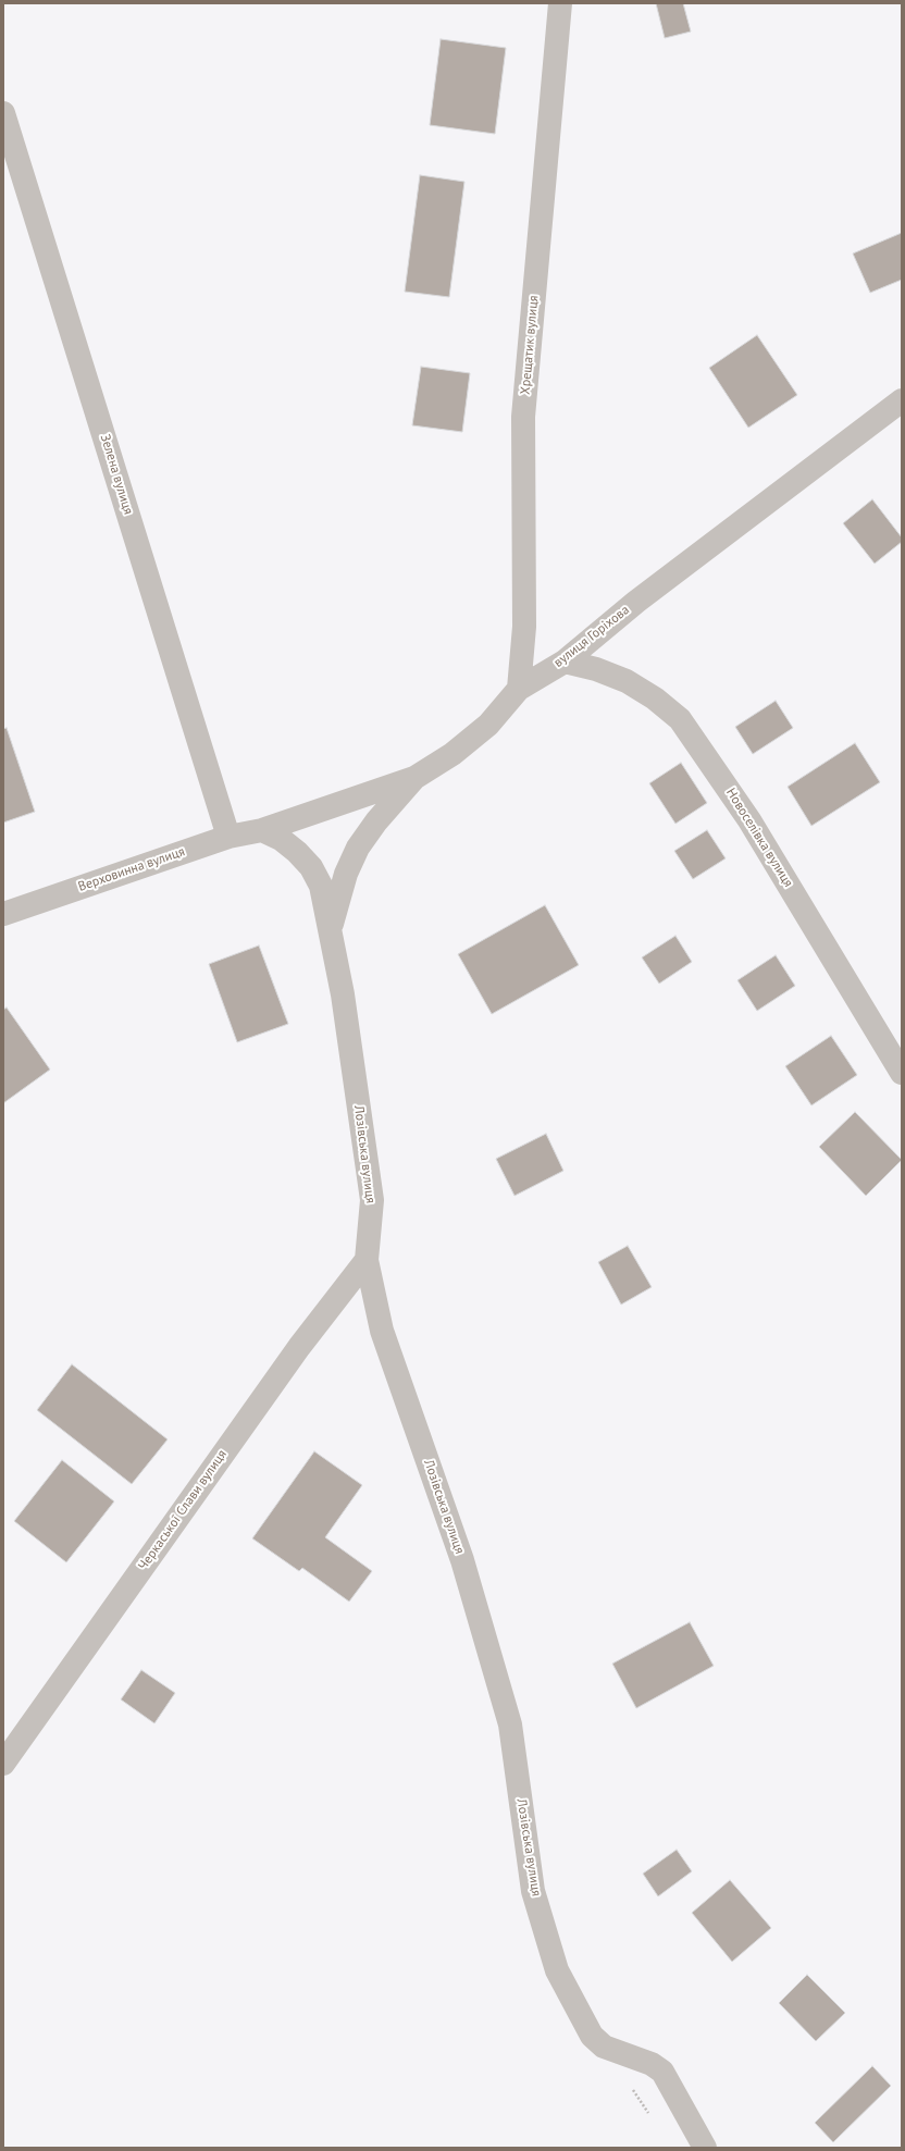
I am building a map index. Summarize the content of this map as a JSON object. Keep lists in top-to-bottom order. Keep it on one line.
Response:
{"streets":{"street":["Хрещатик вулиця","Зелена вулиця","вулиця Горіхова","Новоселівка вулиця","Верховинна вулиця","Лозівська вулиця","Черкаської Слави вулиця"]},"crossings":[["Хрещатик вулиця","вулиця Горіхова"],["Зелена вулиця","Верховинна вулиця"],["вулиця Горіхова","Новоселівка вулиця"],["вулиця Горіхова","Верховинна вулиця"],["вулиця Горіхова","Лозівська вулиця"],["Верховинна вулиця","Лозівська вулиця"],["Лозівська вулиця","Черкаської Слави вулиця"]]}
